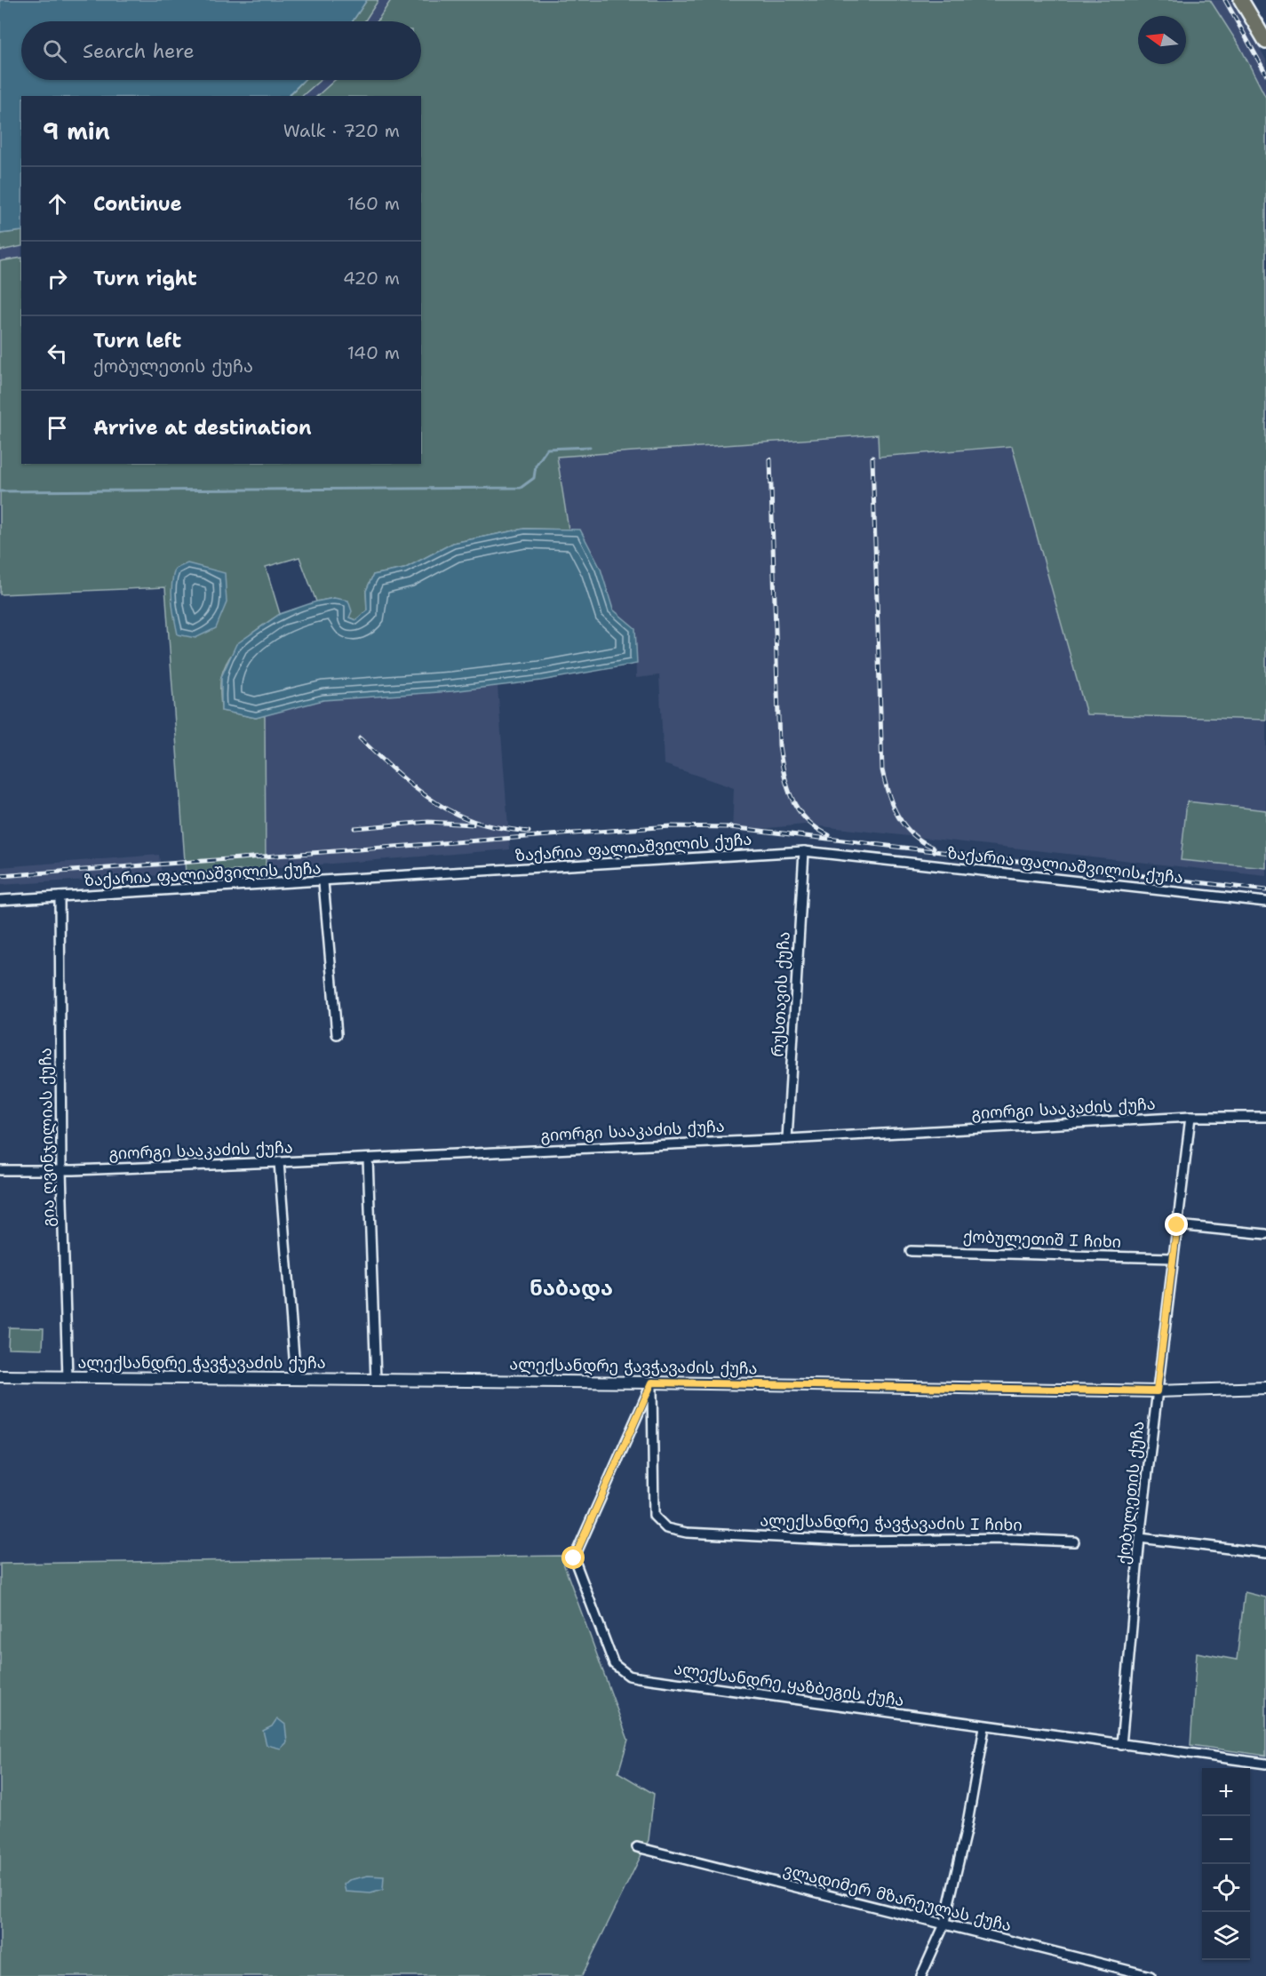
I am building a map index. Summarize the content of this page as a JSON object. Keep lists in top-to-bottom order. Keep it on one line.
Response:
{"streets":{"street":["ზაქარია ფალიაშვილის ქუჩა","რუსთავის ქუჩა","გიორგი სააკაძის ქუჩა","გია ღვინჯილიას ქუჩა","ქობულეთიშ I ჩიხი","ალექსანდრე ჭავჭავაძის ქუჩა","ქობულეთის ქუჩა","ალექსანდრე ჭავჭავაძის I ჩიხი","ალექსანდრე ყაზბეგის ქუჩა","ვლადიმერ მზარეულას ქუჩა"]},"crossings":[["ზაქარია ფალიაშვილის ქუჩა","რუსთავის ქუჩა"],["ზაქარია ფალიაშვილის ქუჩა","გია ღვინჯილიას ქუჩა"],["რუსთავის ქუჩა","გიორგი სააკაძის ქუჩა"],["გიორგი სააკაძის ქუჩა","გია ღვინჯილიას ქუჩა"],["გიორგი სააკაძის ქუჩა","ქობულეთის ქუჩა"],["გია ღვინჯილიას ქუჩა","ალექსანდრე ჭავჭავაძის ქუჩა"],["ქობულეთიშ I ჩიხი","ქობულეთის ქუჩა"],["ალექსანდრე ჭავჭავაძის ქუჩა","ქობულეთის ქუჩა"],["ალექსანდრე ჭავჭავაძის ქუჩა","ალექსანდრე ჭავჭავაძის I ჩიხი"],["ალექსანდრე ჭავჭავაძის ქუჩა","ალექსანდრე ყაზბეგის ქუჩა"],["ქობულეთის ქუჩა","ალექსანდრე ყაზბეგის ქუჩა"],["ალექსანდრე ჭავჭავაძის I ჩიხი","ალექსანდრე ყაზბეგის ქუჩა"]],"districts":["ნაბადა"],"north":"left","page":{"search":"Search here","heading":["9 min","Walk · 720 m"],"list":[["Continue","160 m"],["Turn right","420 m"],["Turn left","ქობულეთის ქუჩა","140 m"],"Arrive at destination"],"map_buttons":["+","−"]}}
